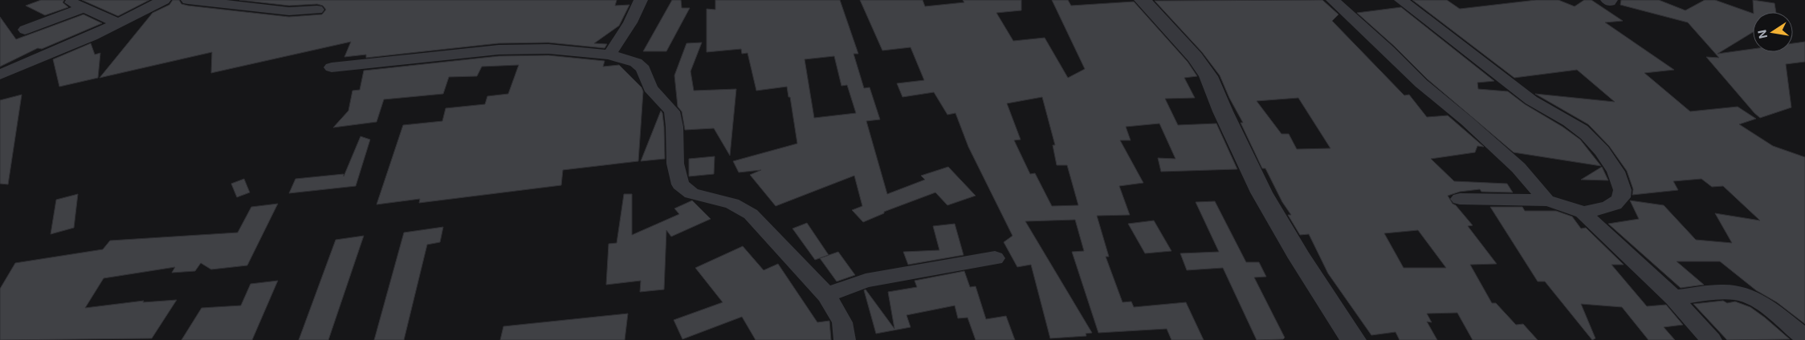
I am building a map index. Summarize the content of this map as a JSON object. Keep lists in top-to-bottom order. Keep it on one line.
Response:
{"north":"left"}
